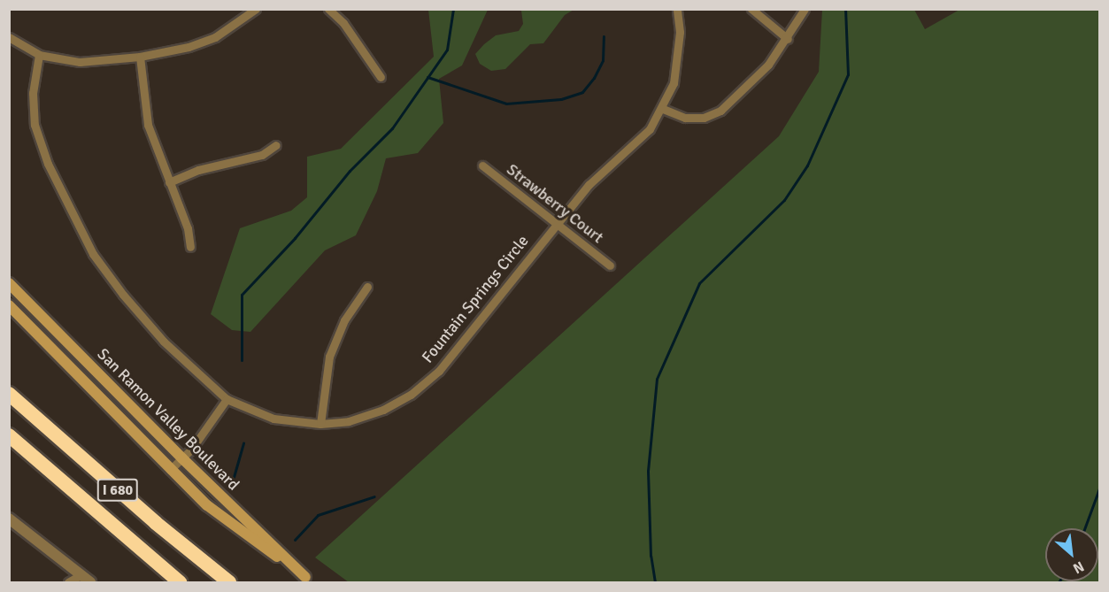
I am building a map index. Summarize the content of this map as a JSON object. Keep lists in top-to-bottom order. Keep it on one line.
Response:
{"streets":{"highway":["I 680"],"main road":["San Ramon Valley Boulevard"],"street":["Strawberry Court","Fountain Springs Circle"]},"crossings":[["Strawberry Court","Fountain Springs Circle"]],"north":"bottom right"}
